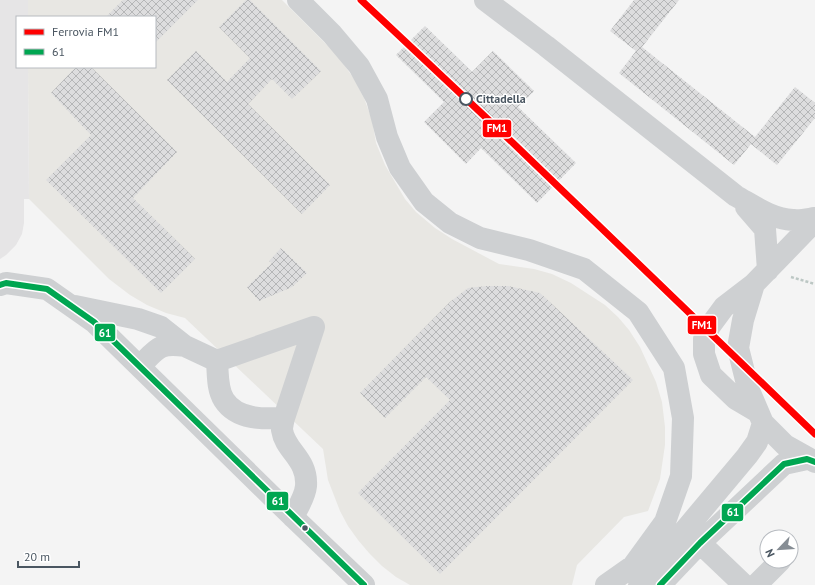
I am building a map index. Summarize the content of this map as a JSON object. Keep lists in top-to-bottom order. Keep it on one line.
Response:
{"places":["Cittadella"],"lines":["rail line FM1","transit line 61"],"legend":["Ferrovia FM1","61"],"scale_bar":"20 m","north":"bottom left"}
